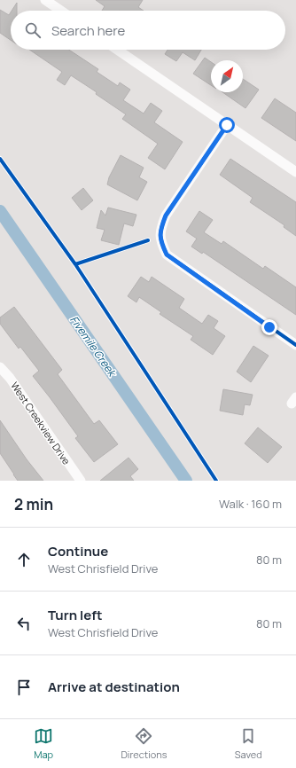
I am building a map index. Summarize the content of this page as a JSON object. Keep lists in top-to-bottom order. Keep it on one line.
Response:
{"streets":{"street":["West Creekview Drive"]},"water":["Fivemile Creek"],"north":"top right","page":{"search":"Search here","heading":["2 min","Walk · 160 m"],"list":[["Continue","West Chrisfield Drive","80 m"],["Turn left","West Chrisfield Drive","80 m"],"Arrive at destination"],"nav":["Map","Directions","Saved"]}}
